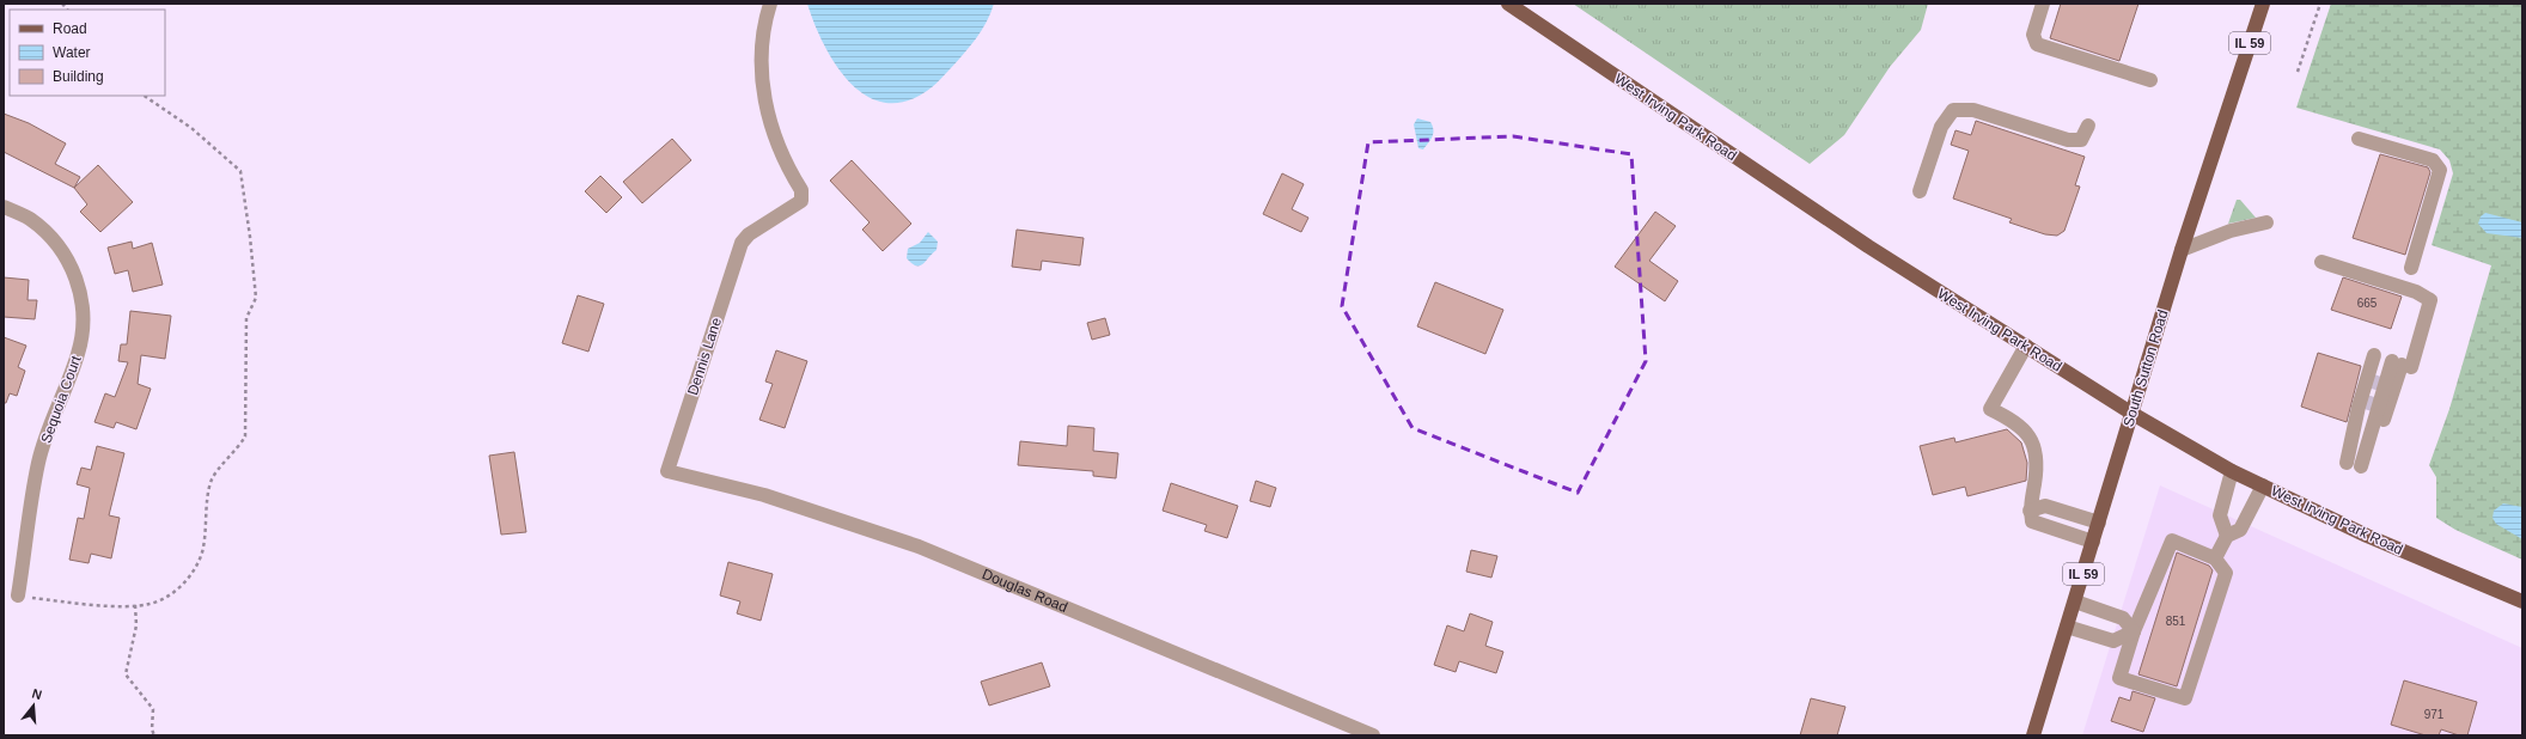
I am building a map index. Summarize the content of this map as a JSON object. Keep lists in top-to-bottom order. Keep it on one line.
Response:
{"streets":{"main road":["IL 59","West Irving Park Road","South Sutton Road"],"street":["Dennis Lane","Sequoia Court","Douglas Road"]},"crossings":[["West Irving Park Road","South Sutton Road"],["Dennis Lane","Douglas Road"]],"house_numbers":["665","851","971"],"legend":["Road","Water","Building"],"north":"top"}
